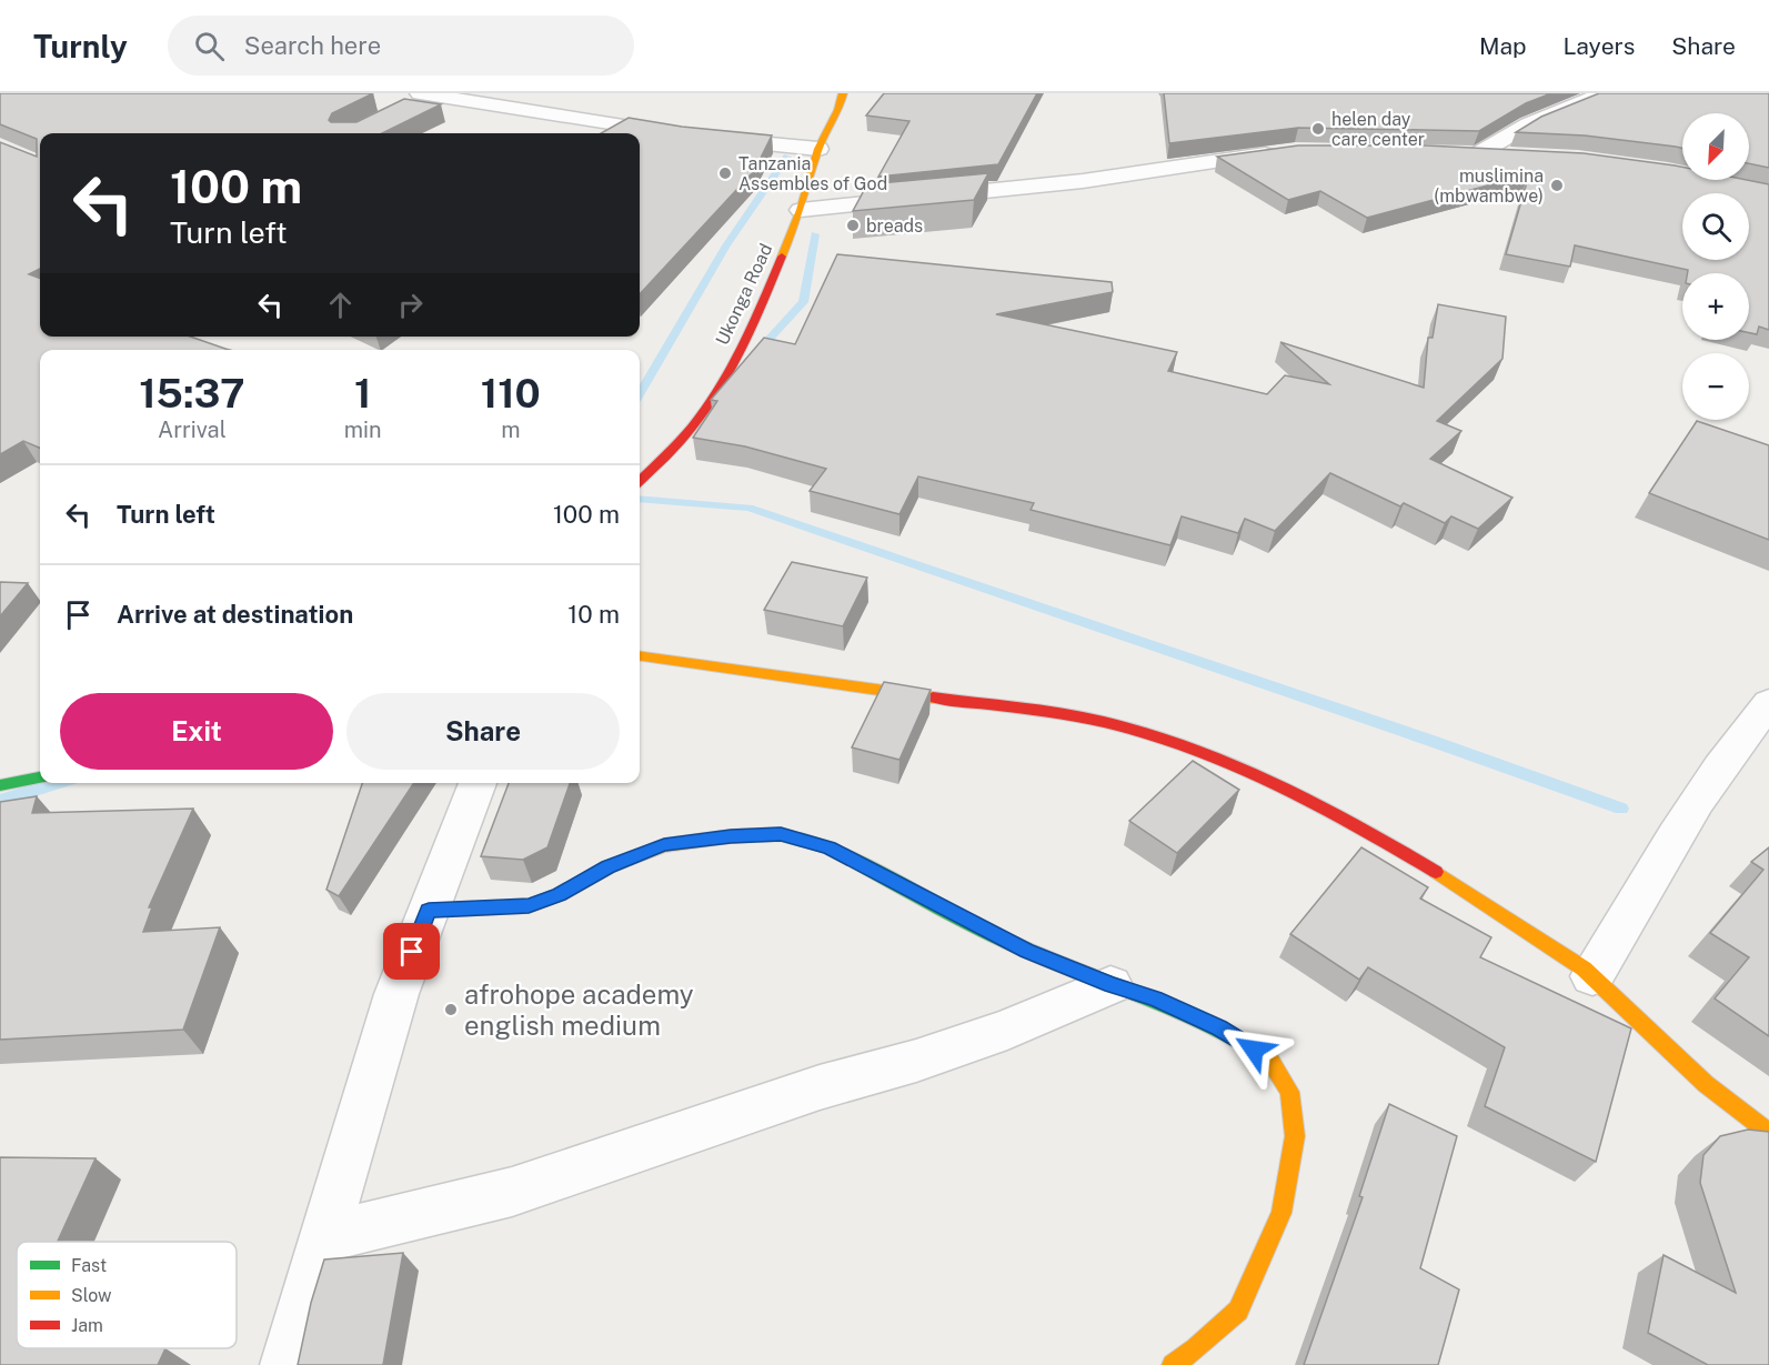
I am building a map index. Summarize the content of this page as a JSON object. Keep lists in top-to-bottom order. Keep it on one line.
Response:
{"streets":{"street":["Ukonga Road"]},"places":["helen day care center","Tanzania Assembles of God","muslimina (mbwambwe)","breads","afrohope academy english medium"],"legend":["Fast","Slow","Jam"],"north":"bottom left","page":{"header":"Turnly","search":"Search here","nav":["Map","Layers","Share"],"map_buttons":["+","−"],"turn":["100 m","Turn left"],"eta":["15:37","Arrival","1","min","110","m"],"list":[{"name":"Turn left","value":"100 m"},{"name":"Arrive at destination","value":"10 m"}],"buttons":["Exit","Share"]}}
